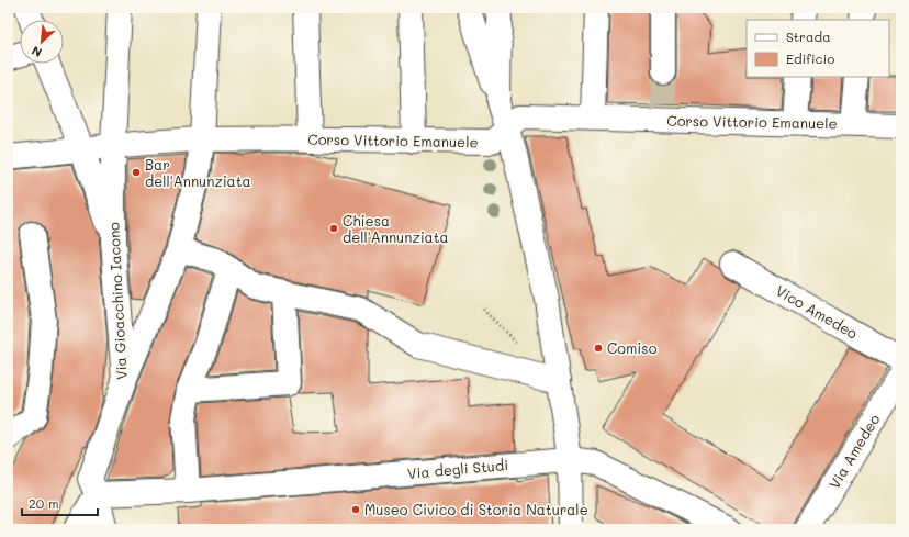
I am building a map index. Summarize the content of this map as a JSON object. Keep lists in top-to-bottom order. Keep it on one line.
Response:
{"streets":{"street":["Corso Vittorio Emanuele","Via Gioacchino Iacono","Vico Amedeo","Via Amedeo","Via degli Studi"]},"crossings":[["Corso Vittorio Emanuele","Via Gioacchino Iacono"],["Via Gioacchino Iacono","Via degli Studi"]],"places":["Bar dell'Annunziata","Chiesa dell'Annunziata","Comiso","Museo Civico di Storia Naturale"],"legend":["Strada","Edificio"],"scale_bar":"20 m","north":"bottom left"}
